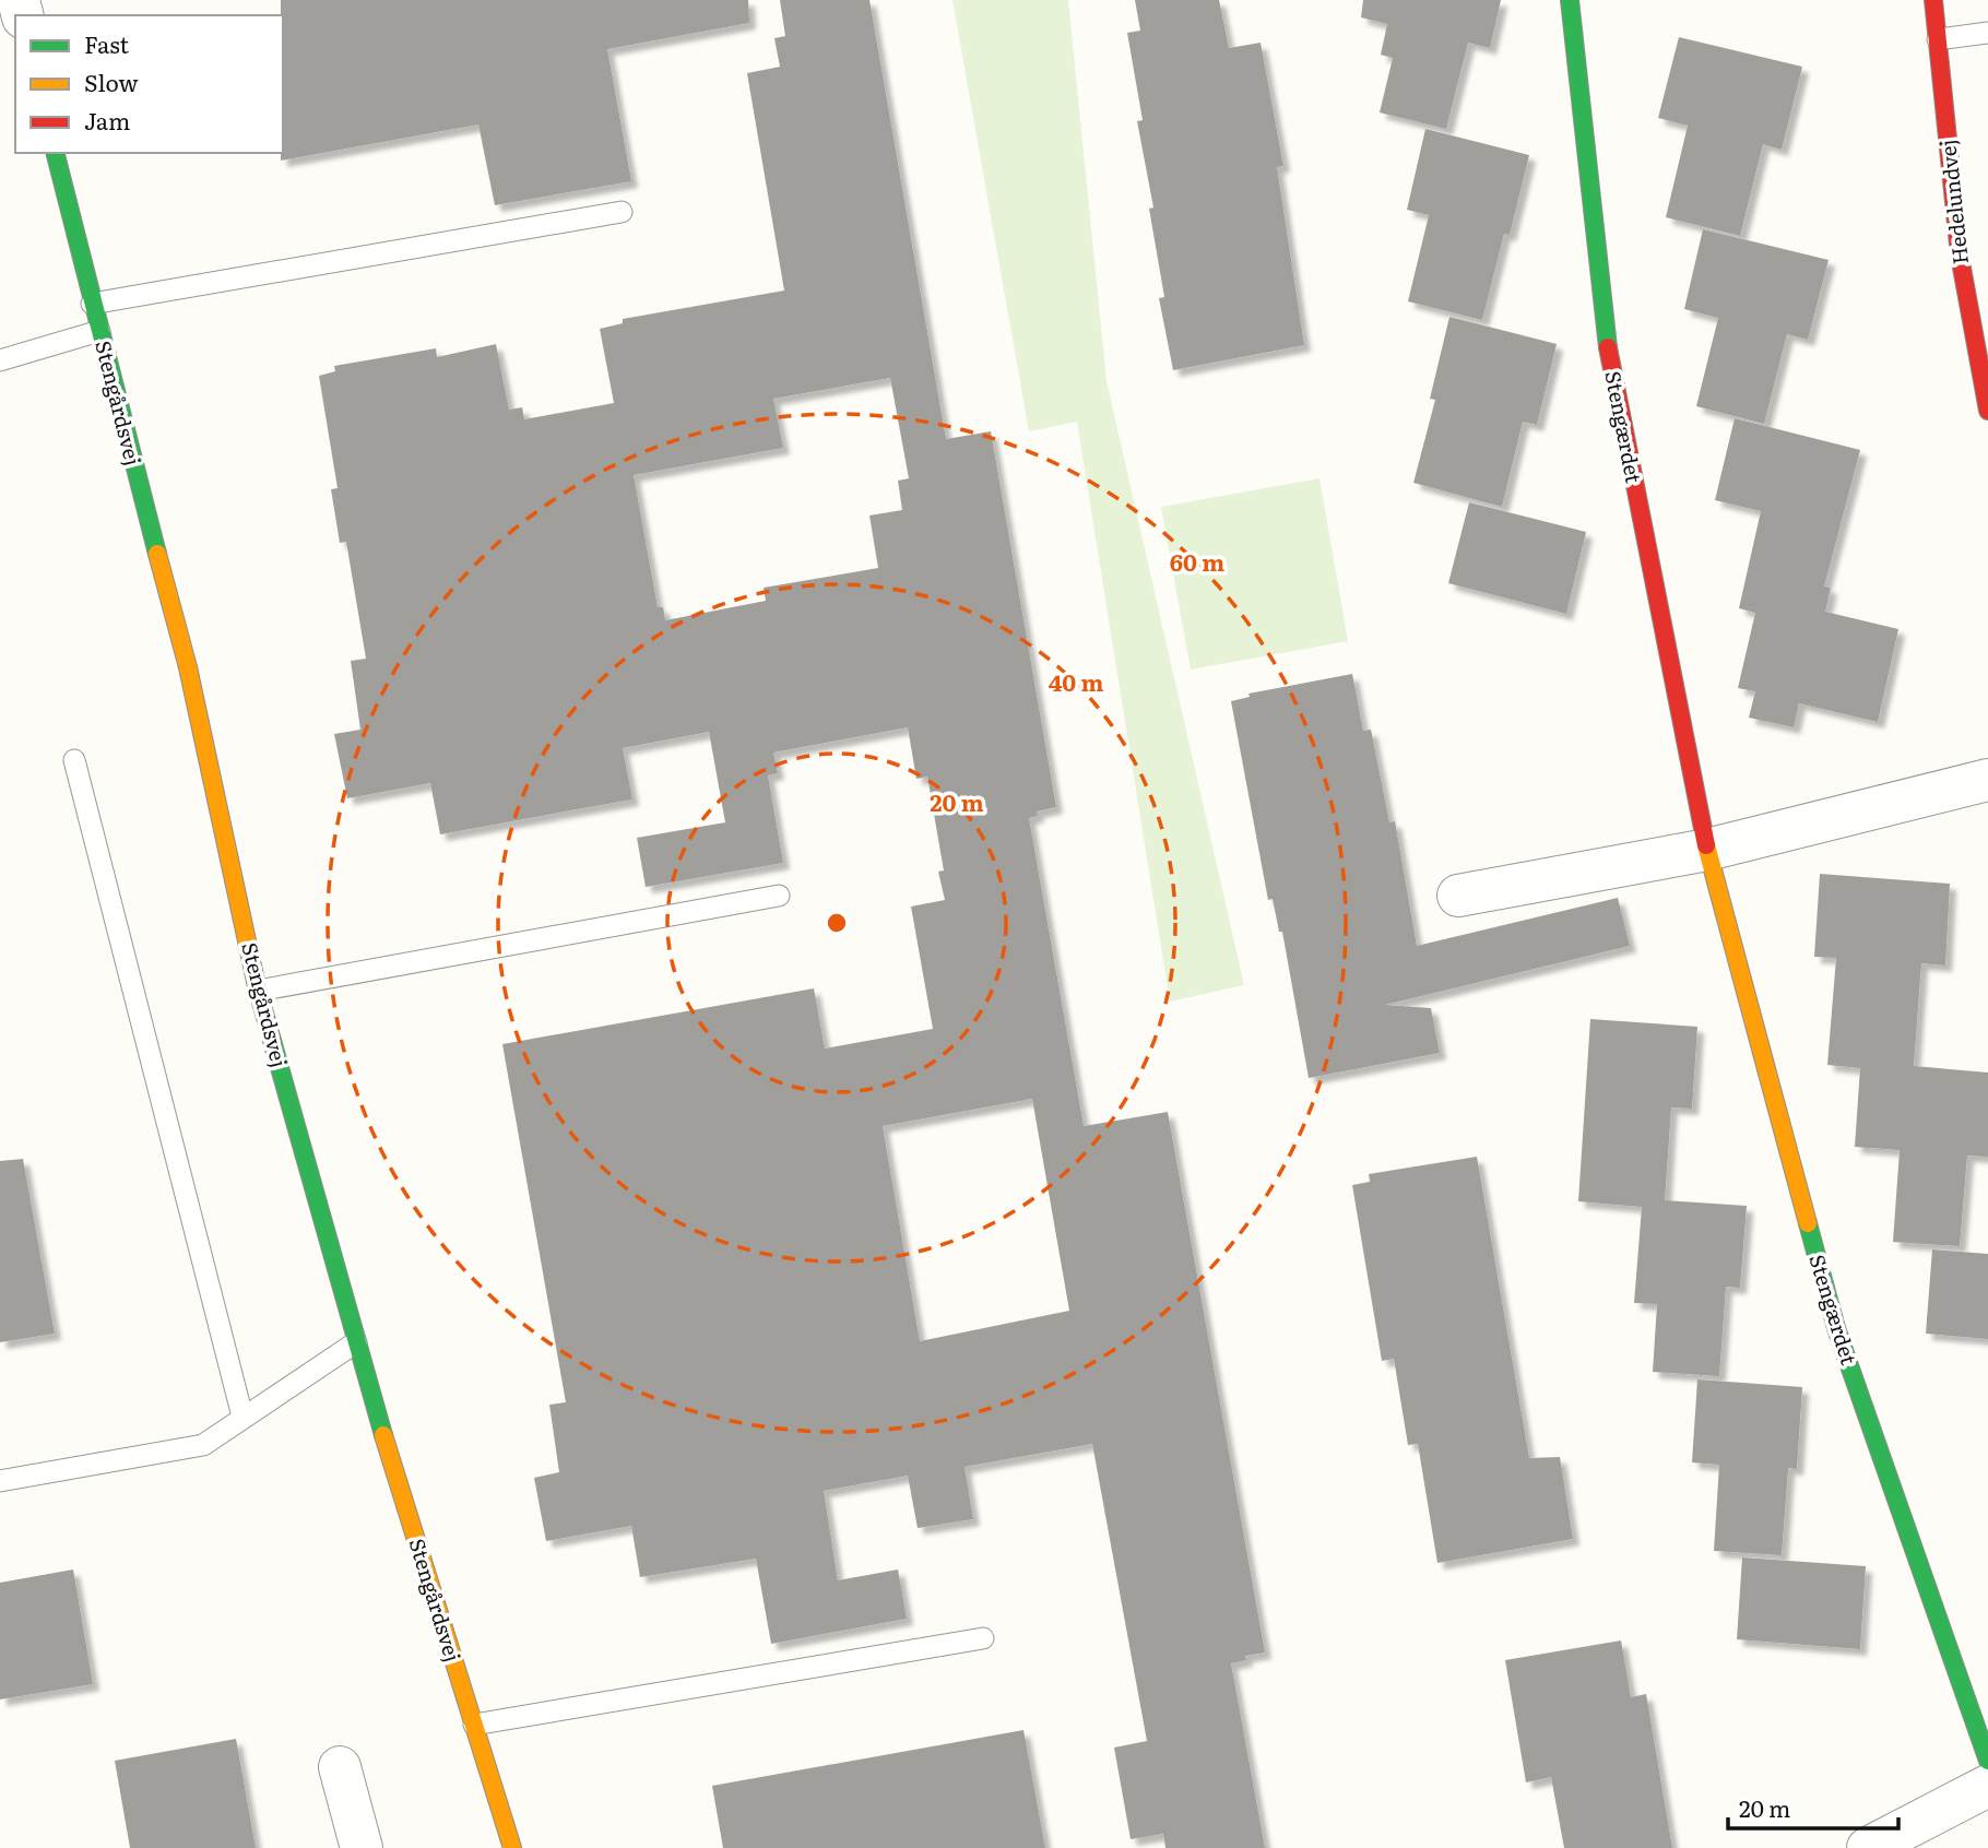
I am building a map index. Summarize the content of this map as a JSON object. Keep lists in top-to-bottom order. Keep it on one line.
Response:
{"streets":{"street":["Hedelundvej","Stengårdsvej","Stengærdet"]},"legend":["Fast","Slow","Jam"],"scale_bar":"20 m","rings":["60 m","40 m","20 m"]}
